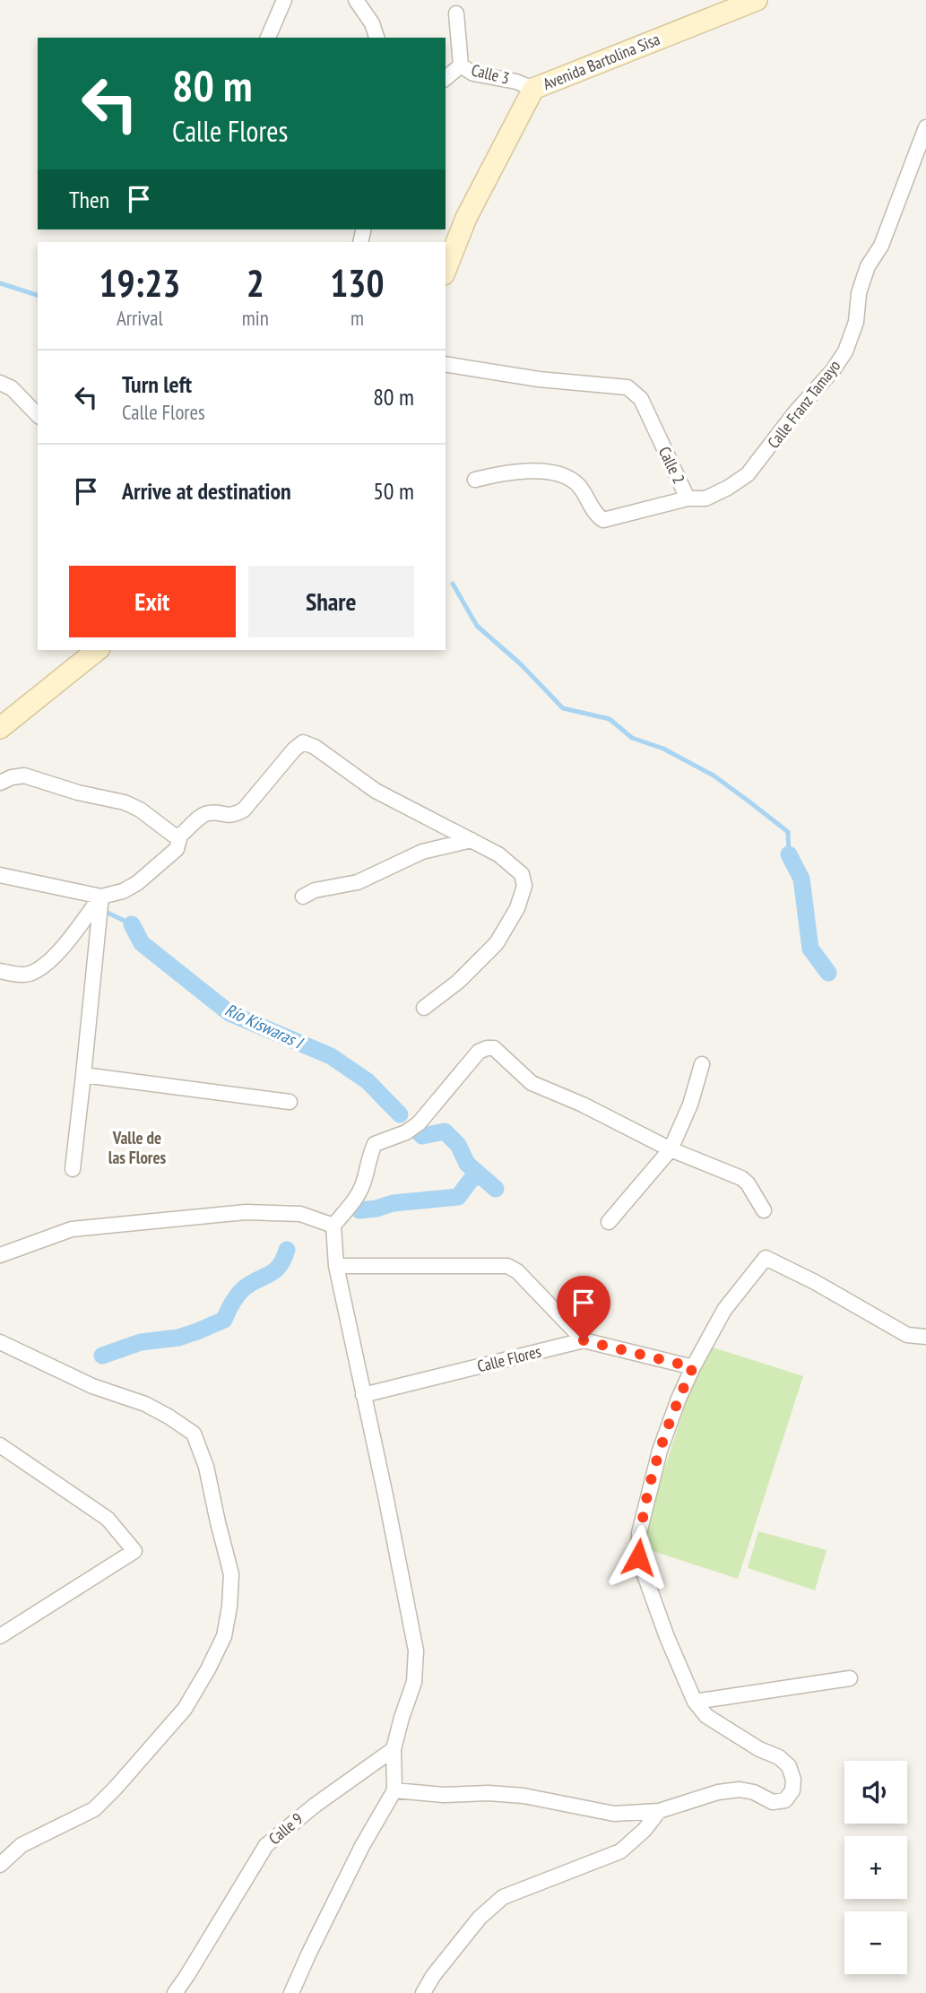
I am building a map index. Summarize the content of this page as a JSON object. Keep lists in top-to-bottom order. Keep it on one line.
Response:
{"streets":{"street":["Avenida Bartolina Sisa","Calle 3","Calle Franz Tamayo","Calle 2","Calle Flores","Calle 9"]},"crossings":[["Avenida Bartolina Sisa","Calle 3"],["Calle Franz Tamayo","Calle 2"]],"districts":["Valle de las Flores"],"water":["Río Kiswaras I"],"page":{"turn":["80 m","Calle Flores"],"then":"Then","eta":["19:23","Arrival","2","min","130","m"],"list":[{"name":"Turn left","note":"Calle Flores","value":"80 m"},{"name":"Arrive at destination","value":"50 m"}],"buttons":["Exit","Share"],"map_buttons":["+","−"]}}
